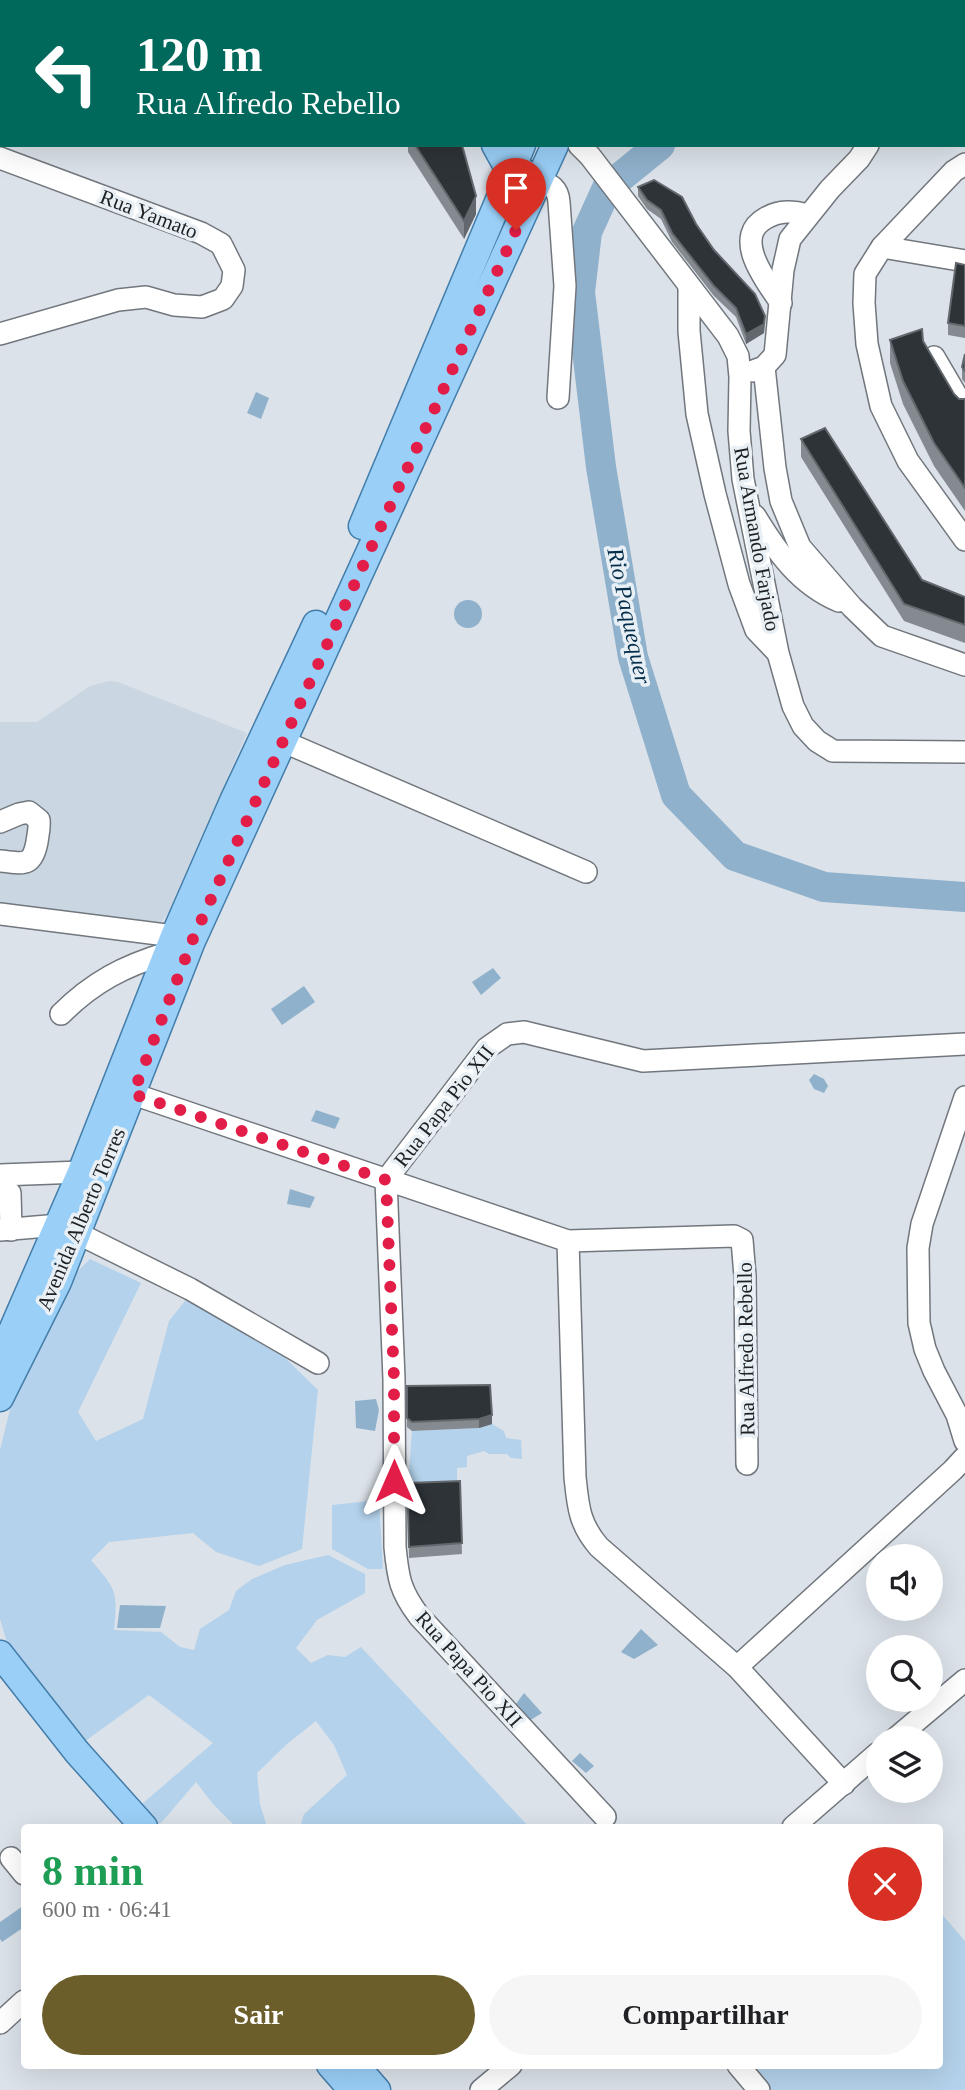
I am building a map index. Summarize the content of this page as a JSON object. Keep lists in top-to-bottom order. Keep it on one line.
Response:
{"streets":{"main road":["Avenida Alberto Torres"],"street":["Rua Yamato","Rua Armando Farjado","Rua Papa Pio XII","Rua Alfredo Rebello"]},"crossings":[["Rua Papa Pio XII","Rua Alfredo Rebello"],["Avenida Alberto Torres","Rua Alfredo Rebello"]],"water":["Rio Paquequer"],"page":{"turn":["120 m","Rua Alfredo Rebello"],"heading":["8 min","600 m · 06:41"],"buttons":["Sair","Compartilhar"]}}
